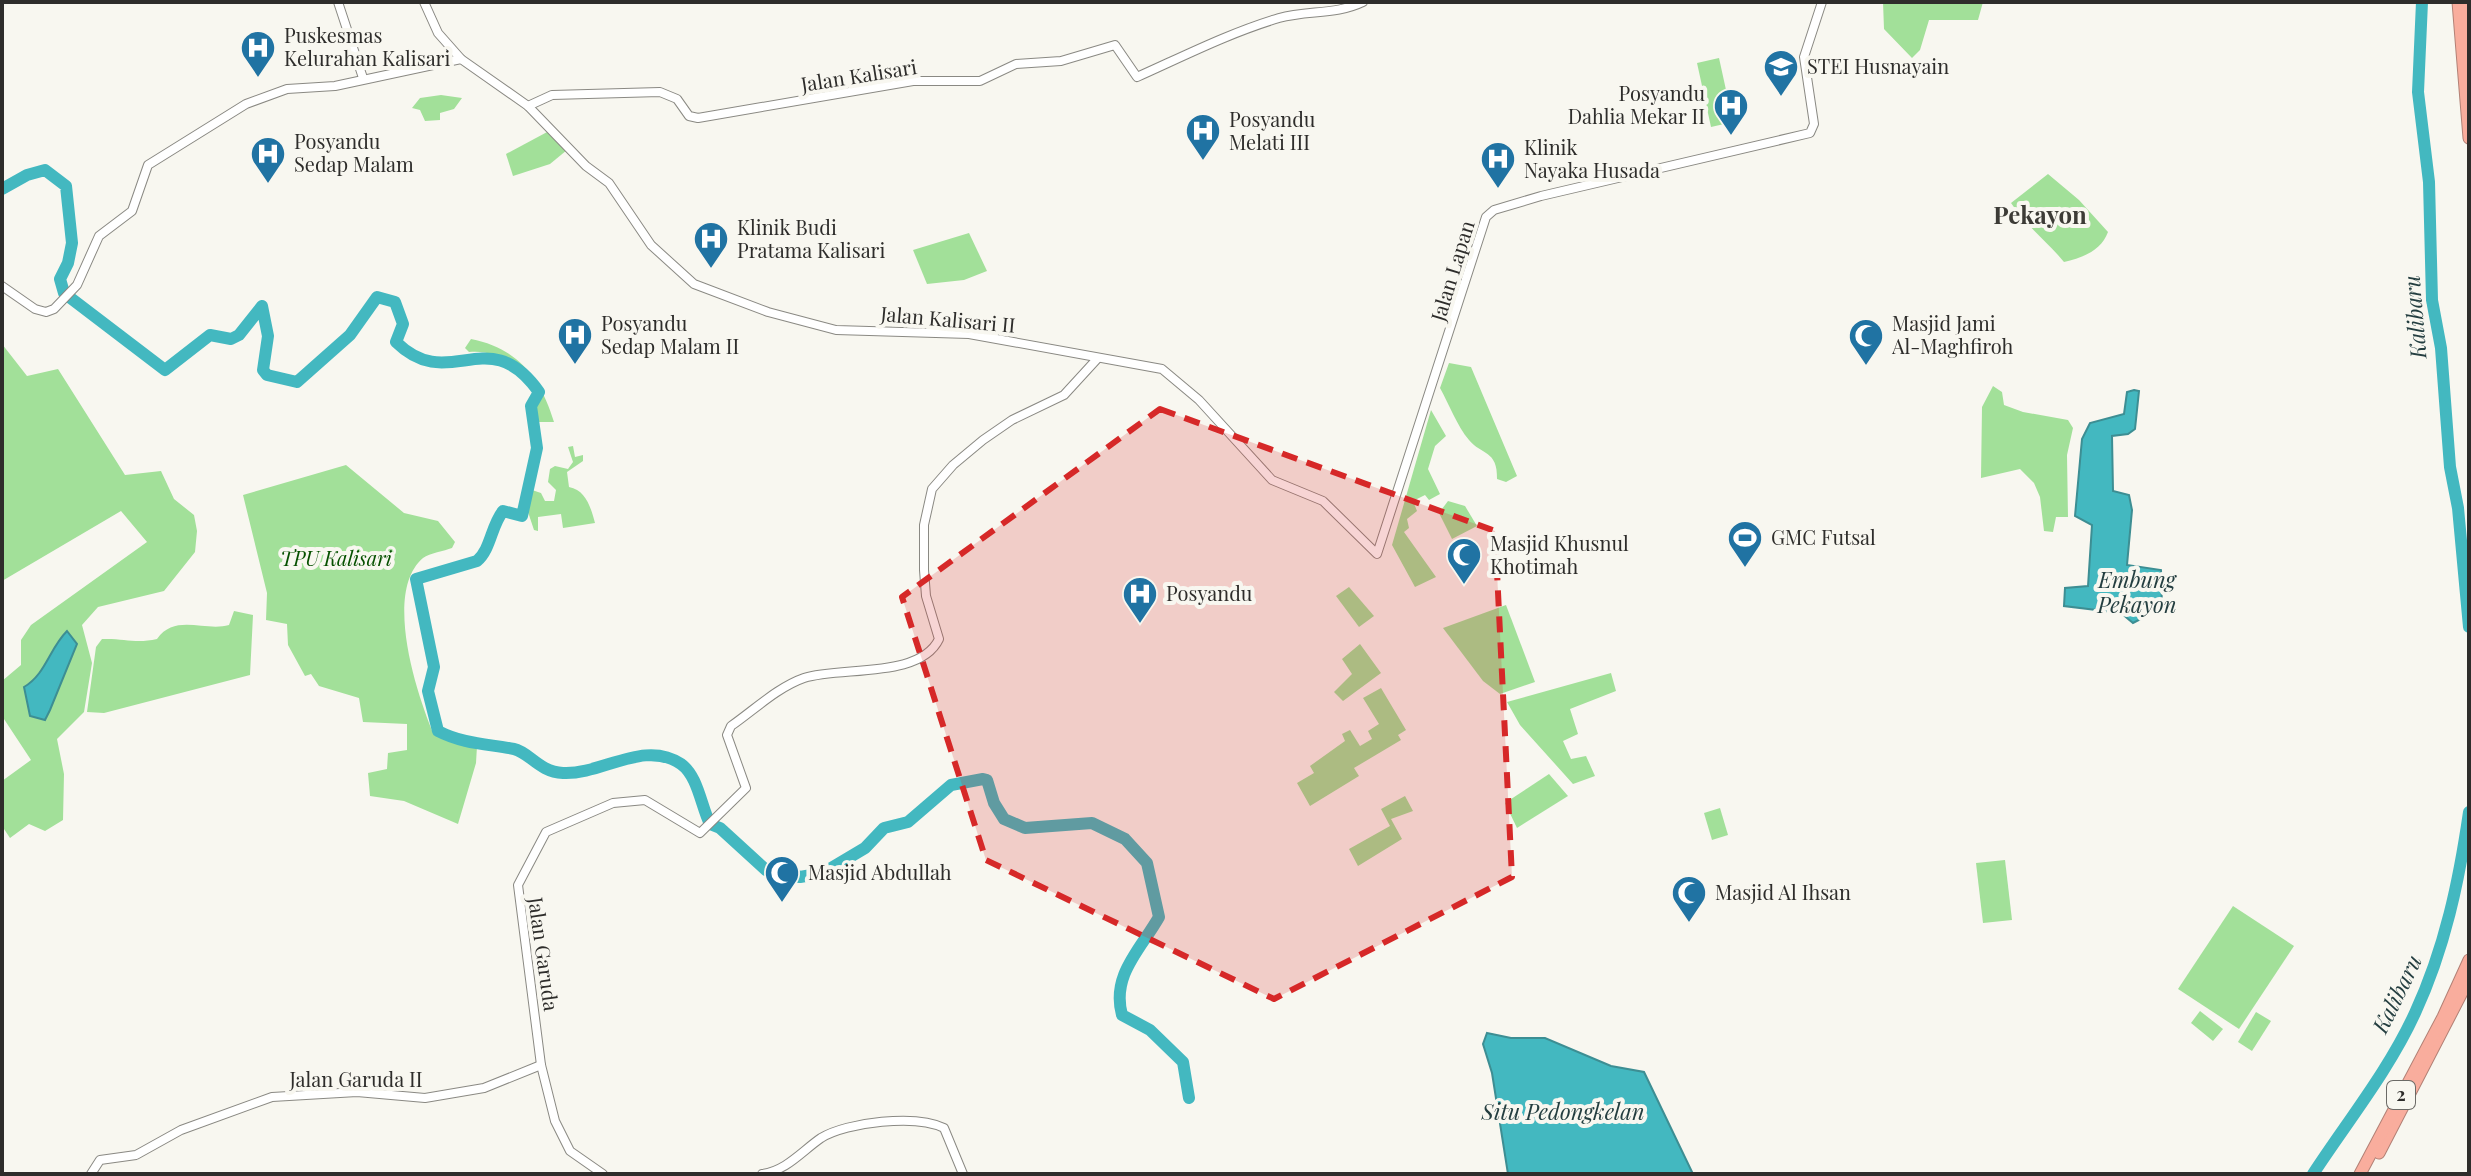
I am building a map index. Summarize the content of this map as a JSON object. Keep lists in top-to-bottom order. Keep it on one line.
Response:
{"streets":{"highway":["2"],"street":["Jalan Kalisari","Jalan Lapan","Jalan Kalisari II","Jalan Garuda","Jalan Garuda II"]},"crossings":[["Jalan Kalisari","Jalan Kalisari II"],["Jalan Lapan","Jalan Kalisari II"],["Jalan Kalisari II","Jalan Garuda"],["Jalan Garuda","Jalan Garuda II"]],"districts":["Pekayon"],"water":["Kalibaru","Embung Pekayon","Situ Pedongkelan"],"parks":["TPU Kalisari"],"places":{"hospital":["Puskesmas Kelurahan Kalisari","Posyandu Dahlia Mekar II","Posyandu Melati III","Posyandu Sedap Malam","Klinik Nayaka Husada","Klinik Budi Pratama Kalisari","Posyandu Sedap Malam II","Posyandu"],"school or university":["STEI Husnayain"],"mosque":["Masjid Jami Al-Maghfiroh","Masjid Khusnul Khotimah","Masjid Abdullah","Masjid Al Ihsan"],"sports":["GMC Futsal"]}}
